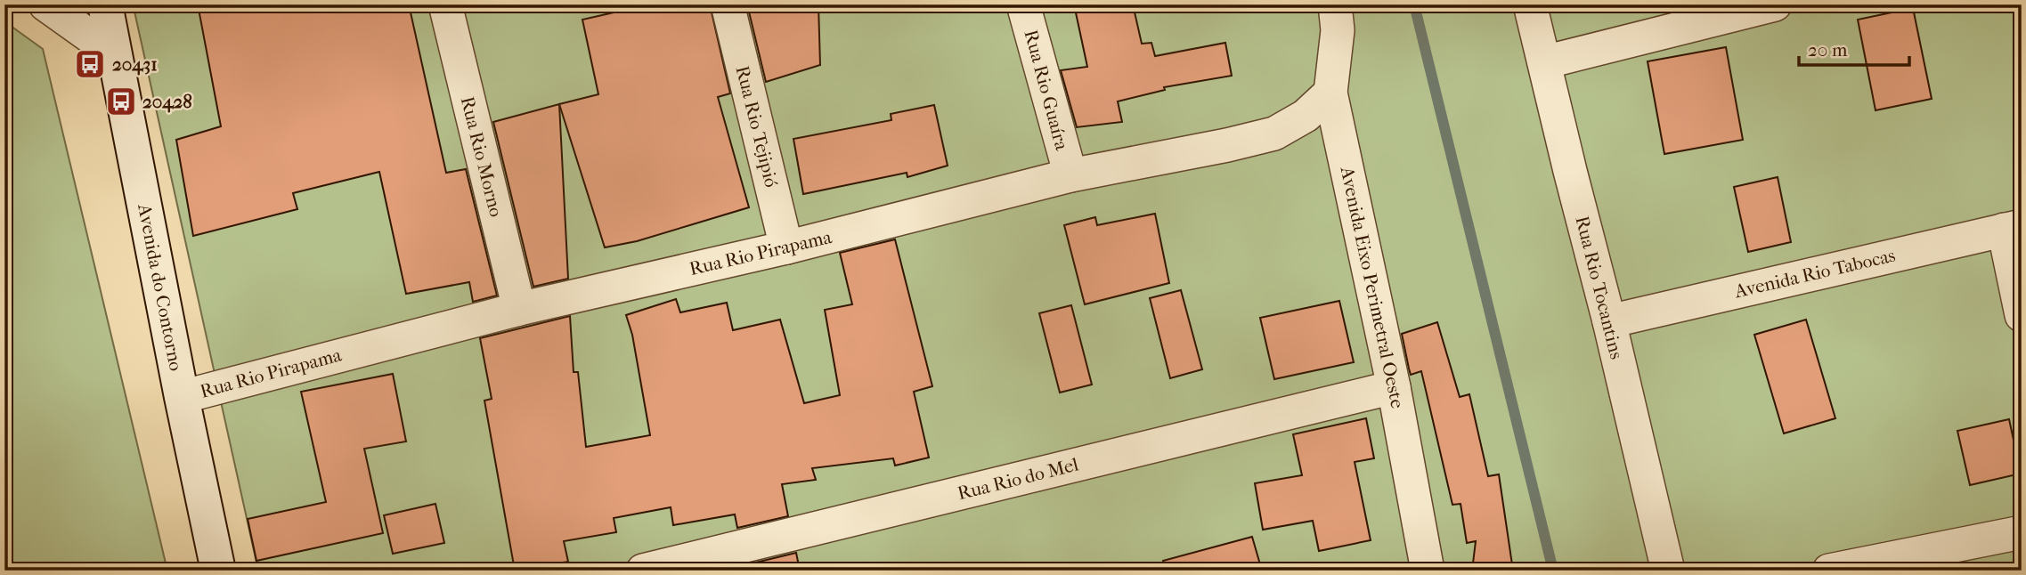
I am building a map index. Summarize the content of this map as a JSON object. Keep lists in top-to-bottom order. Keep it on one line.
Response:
{"streets":{"street":["Rua Rio Guaíra","Rua Rio Tejipió","Rua Rio Morno","Rua Rio Pirapama","Avenida Rio Tabocas","Avenida do Contorno","Avenida Eixo Perimetral Oeste","Rua Rio Tocantins","Rua Rio do Mel"]},"crossings":[["Rua Rio Guaíra","Rua Rio Pirapama"],["Rua Rio Tejipió","Rua Rio Pirapama"],["Rua Rio Morno","Rua Rio Pirapama"],["Rua Rio Pirapama","Avenida do Contorno"],["Rua Rio Pirapama","Avenida Eixo Perimetral Oeste"],["Avenida Rio Tabocas","Rua Rio Tocantins"],["Avenida Eixo Perimetral Oeste","Rua Rio do Mel"]],"places":{"bus stop":["20431","20428"]},"scale_bar":"20 m"}
